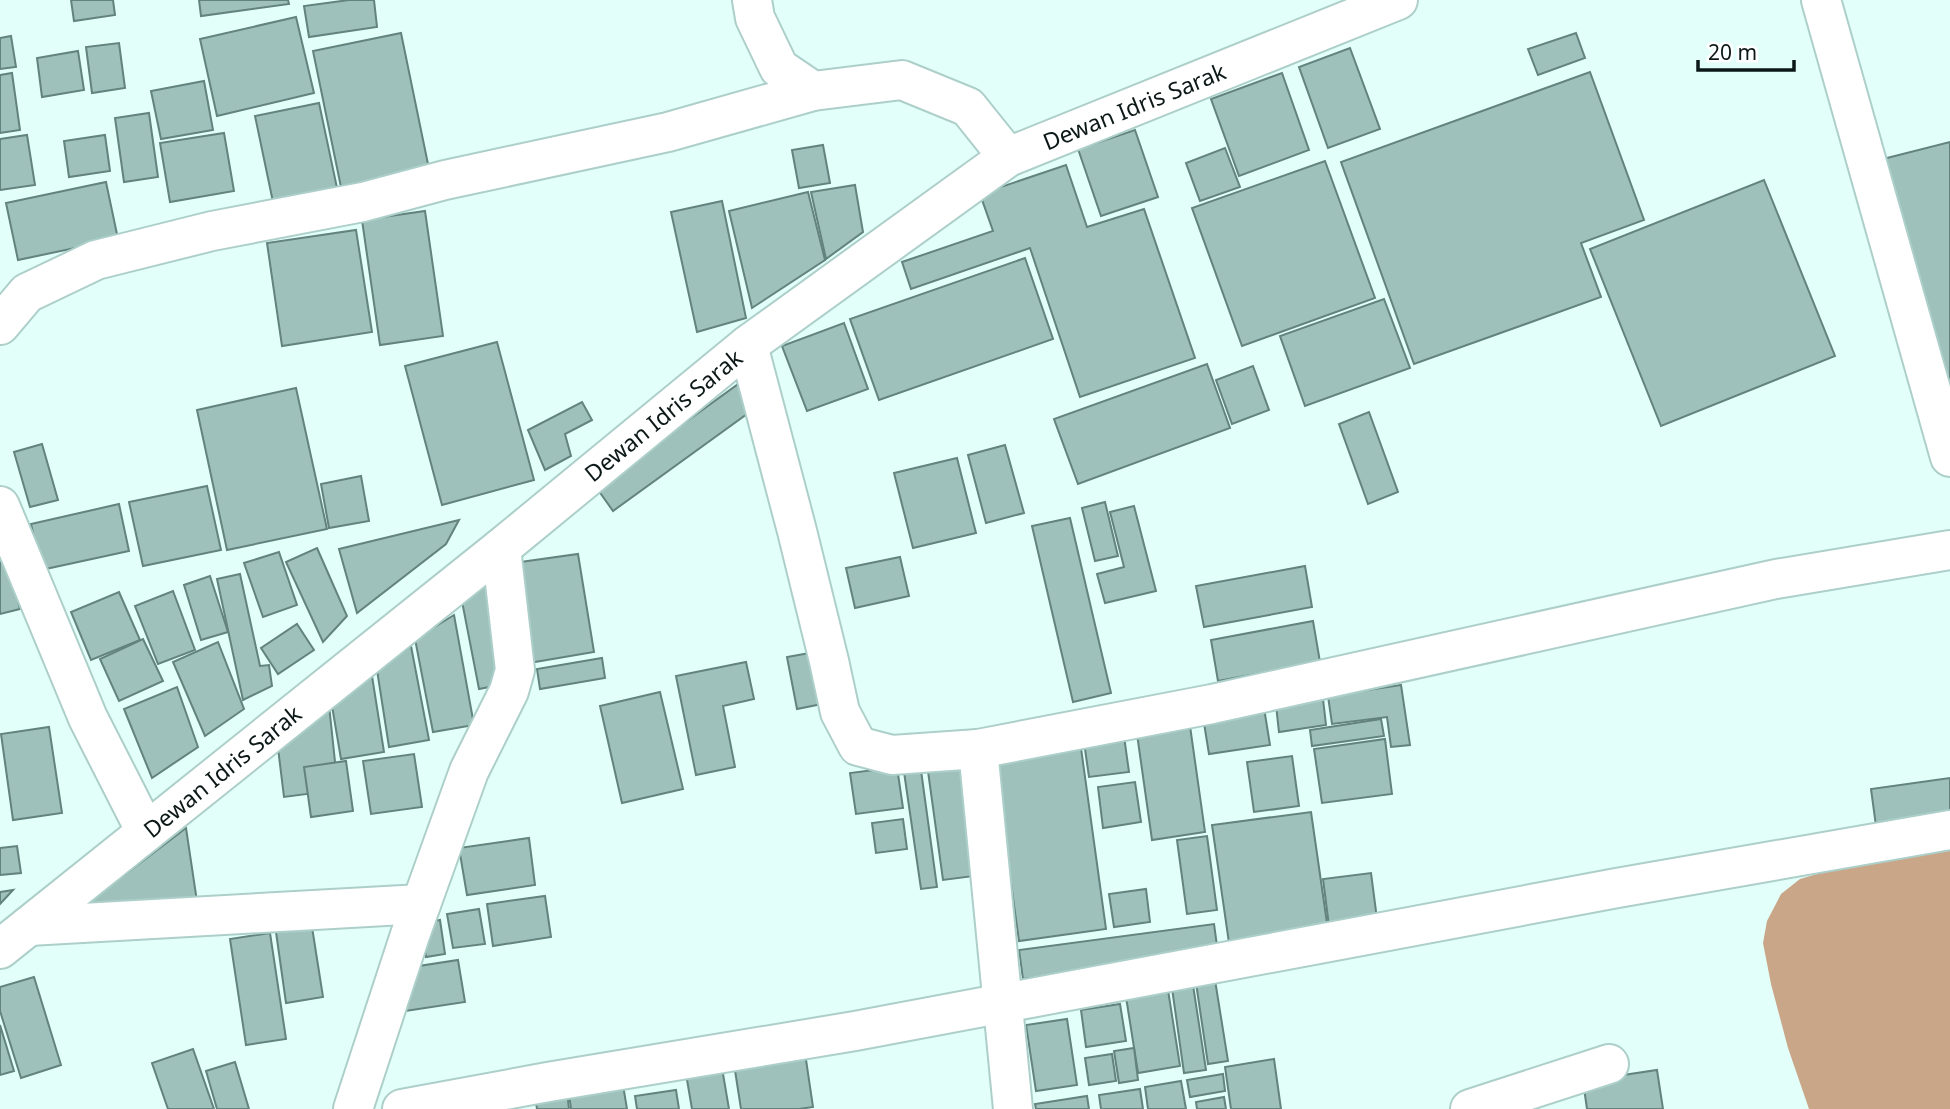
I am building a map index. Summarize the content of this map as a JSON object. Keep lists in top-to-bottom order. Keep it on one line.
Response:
{"streets":{"street":["Dewan Idris Sarak"]},"scale_bar":"20 m"}
